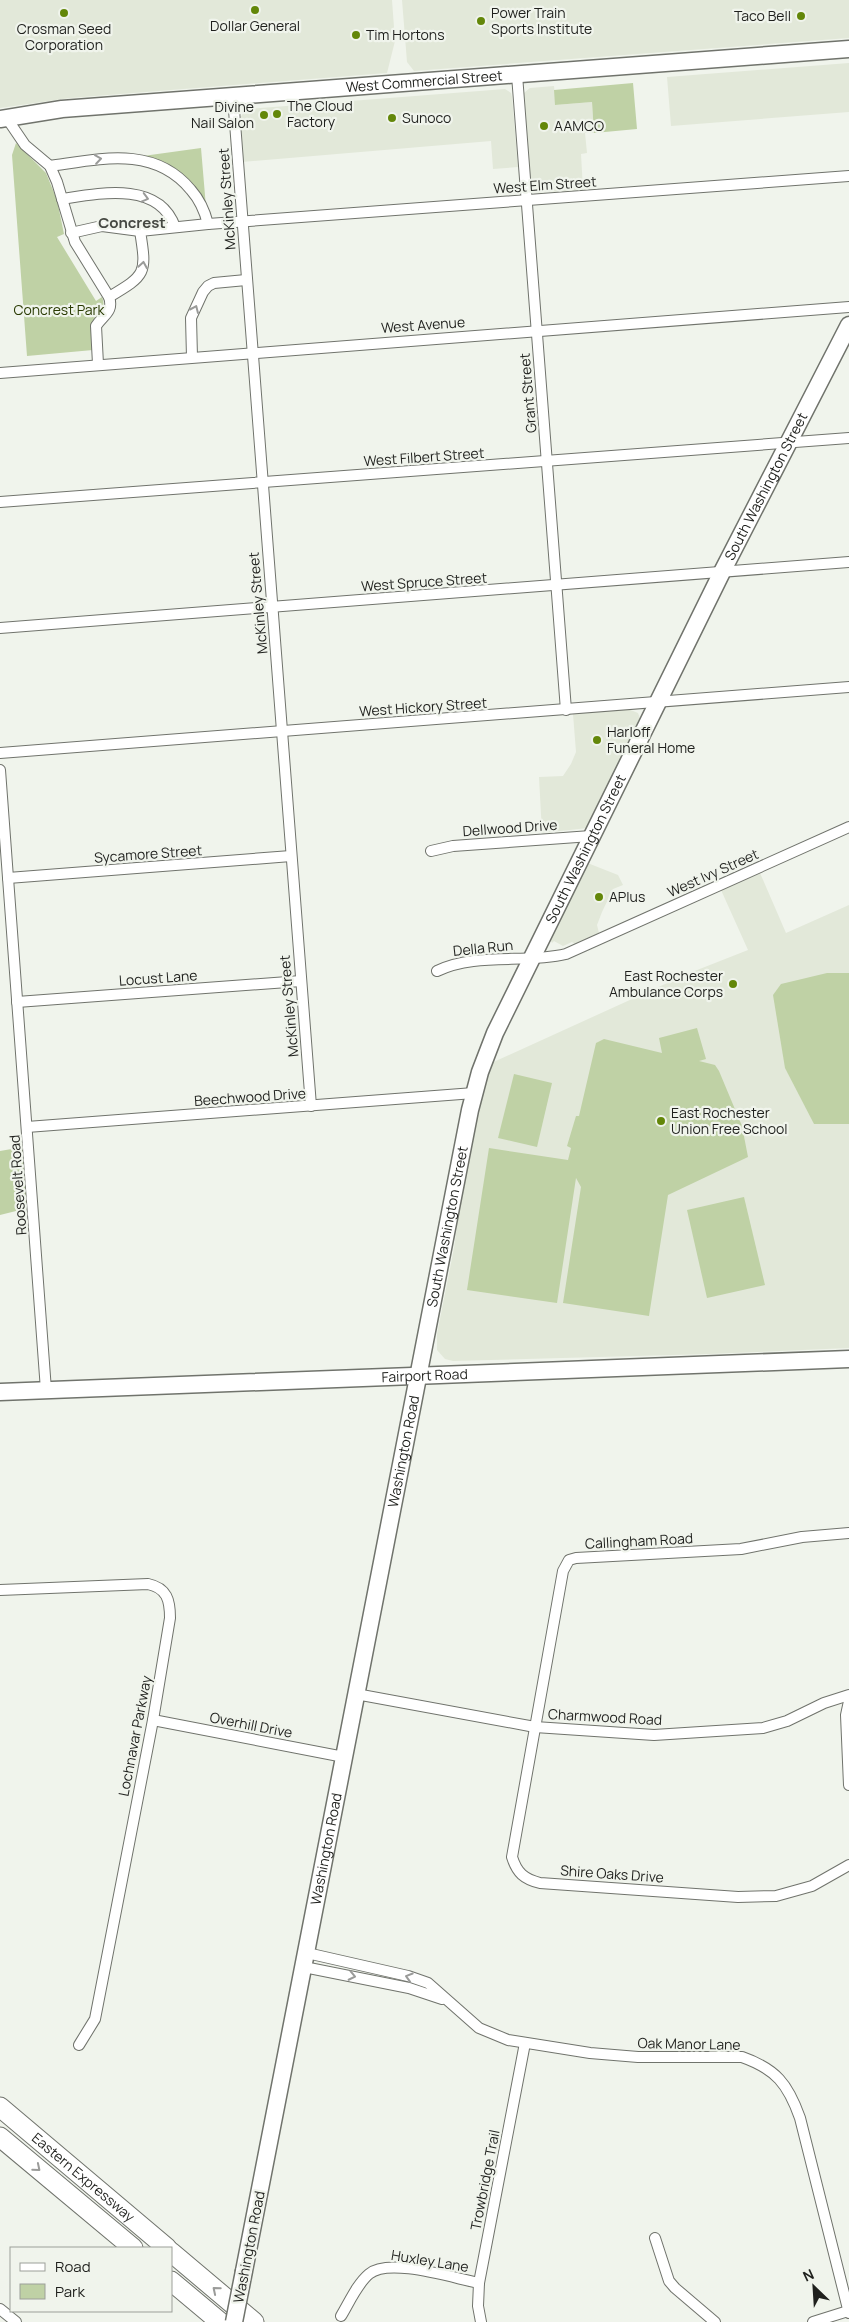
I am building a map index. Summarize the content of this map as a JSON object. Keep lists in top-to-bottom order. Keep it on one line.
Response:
{"streets":{"highway":["Eastern Expressway"],"main road":["West Commercial Street","South Washington Street","Fairport Road","Washington Road"],"street":["West Elm Street","McKinley Street","West Avenue","Grant Street","West Filbert Street","West Spruce Street","West Hickory Street","Dellwood Drive","Sycamore Street","West Ivy Street","Della Run","Locust Lane","Beechwood Drive","Roosevelt Road","Callingham Road","Charmwood Road","Overhill Drive","Lochnavar Parkway","Shire Oaks Drive","Oak Manor Lane","Trowbridge Trail","Huxley Lane"]},"crossings":[["West Commercial Street","McKinley Street"],["West Commercial Street","Grant Street"],["West Elm Street","McKinley Street"],["West Elm Street","Grant Street"],["McKinley Street","West Avenue"],["McKinley Street","West Filbert Street"],["McKinley Street","West Spruce Street"],["McKinley Street","West Hickory Street"],["McKinley Street","Sycamore Street"],["McKinley Street","Locust Lane"],["McKinley Street","Beechwood Drive"],["West Avenue","Grant Street"],["Grant Street","West Filbert Street"],["Grant Street","West Spruce Street"],["Grant Street","West Hickory Street"],["West Filbert Street","South Washington Street"],["South Washington Street","West Spruce Street"],["South Washington Street","West Hickory Street"],["South Washington Street","Dellwood Drive"],["South Washington Street","West Ivy Street"],["South Washington Street","Della Run"],["South Washington Street","Beechwood Drive"],["South Washington Street","Fairport Road"],["South Washington Street","Washington Road"],["Sycamore Street","Roosevelt Road"],["West Ivy Street","Della Run"],["Locust Lane","Roosevelt Road"],["Beechwood Drive","Roosevelt Road"],["Roosevelt Road","Fairport Road"],["Fairport Road","Washington Road"],["Washington Road","Charmwood Road"],["Washington Road","Overhill Drive"],["Washington Road","Oak Manor Lane"],["Callingham Road","Charmwood Road"],["Callingham Road","Shire Oaks Drive"],["Charmwood Road","Shire Oaks Drive"],["Overhill Drive","Lochnavar Parkway"],["Oak Manor Lane","Trowbridge Trail"],["Trowbridge Trail","Huxley Lane"]],"districts":["Concrest"],"parks":["Concrest Park"],"places":["Dollar General","Crosman Seed Corporation","Taco Bell","Power Train Sports Institute","Tim Hortons","The Cloud Factory","Divine Nail Salon","Sunoco","AAMCO","Harloff Funeral Home","APlus","East Rochester Ambulance Corps","East Rochester Union Free School"],"legend":["Road","Park"],"north":"top left"}
